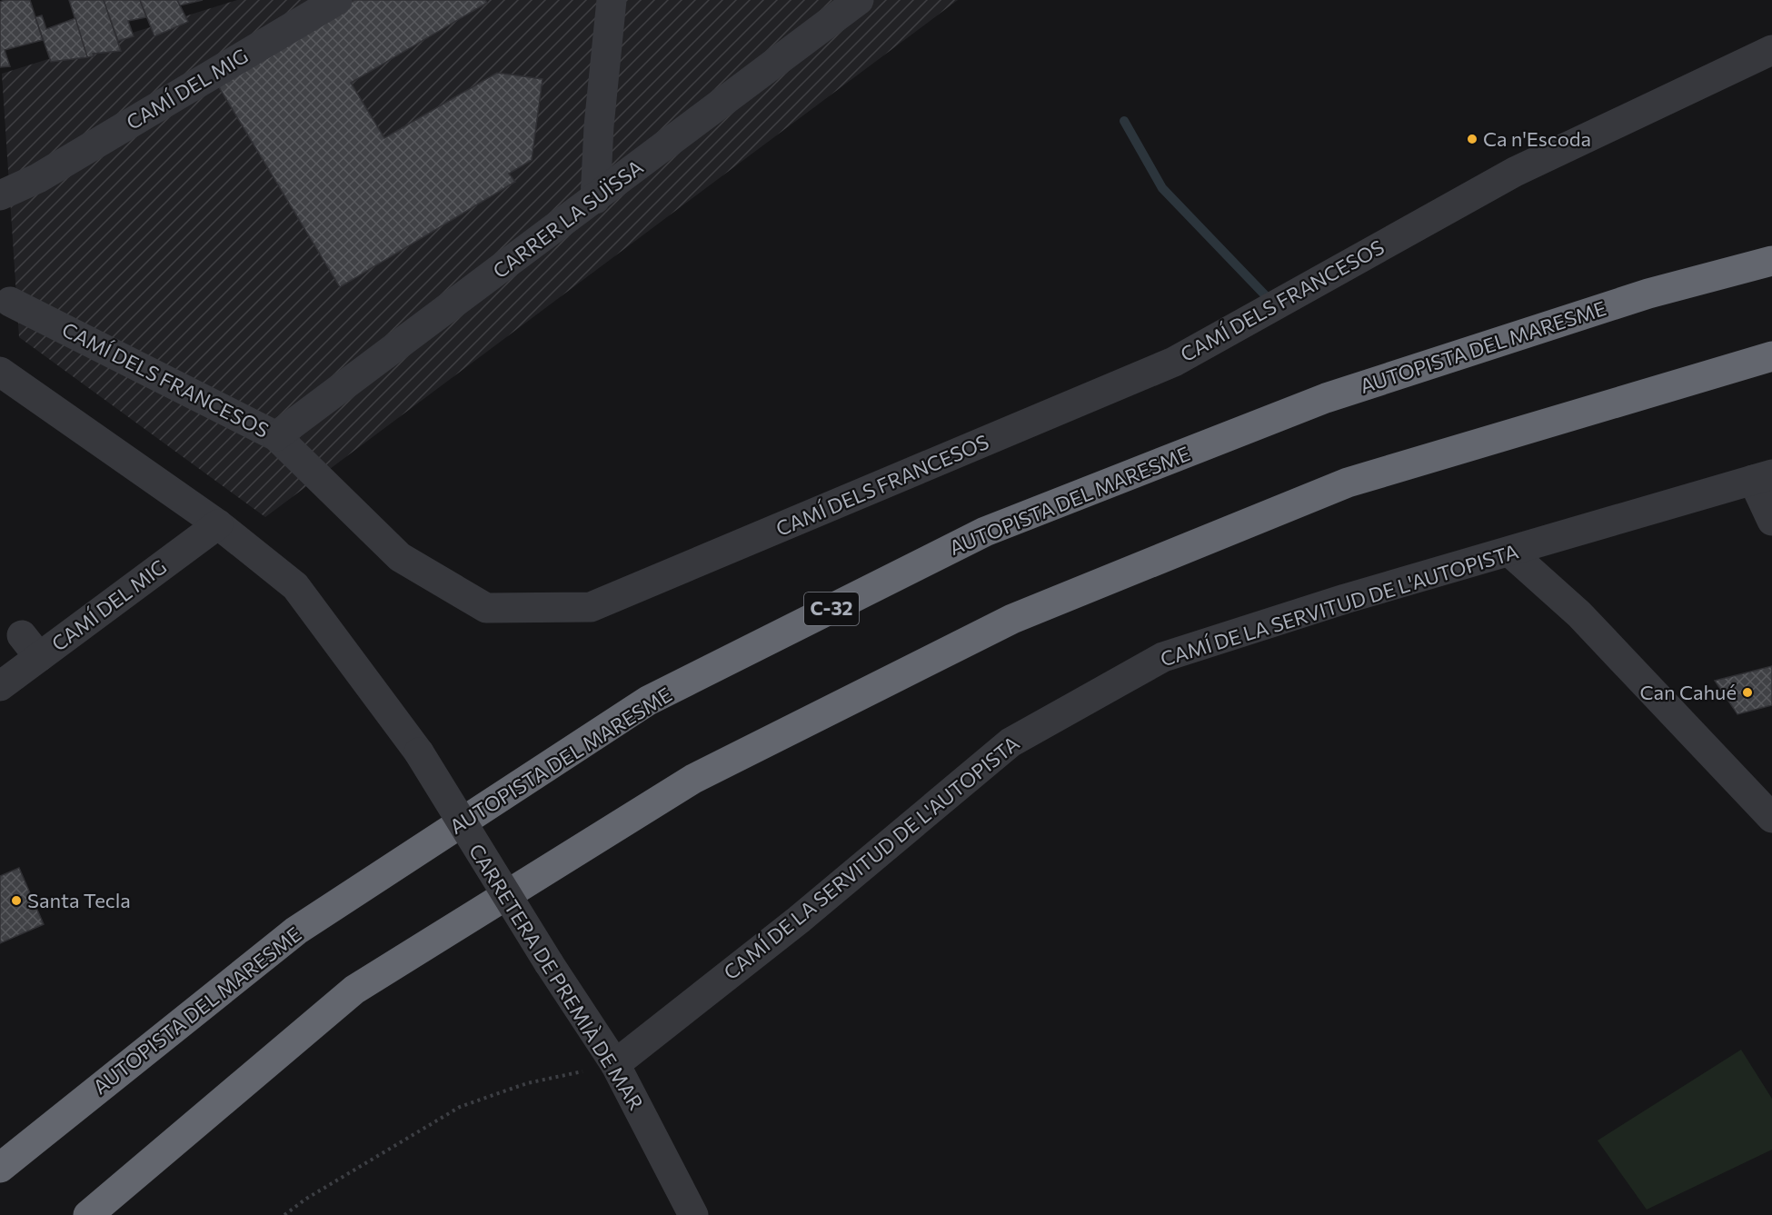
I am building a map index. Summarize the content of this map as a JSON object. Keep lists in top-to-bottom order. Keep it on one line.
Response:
{"streets":{"highway":["AUTOPISTA DEL MARESME","C-32"],"street":["CAMÍ DEL MIG","CARRER LA SUÏSSA","CAMÍ DELS FRANCESOS","CAMÍ DE LA SERVITUD DE L'AUTOPISTA","CARRETERA DE PREMIÀ DE MAR"]},"crossings":[["CAMÍ DEL MIG","CARRETERA DE PREMIÀ DE MAR"],["CARRER LA SUÏSSA","CAMÍ DELS FRANCESOS"],["CAMÍ DE LA SERVITUD DE L'AUTOPISTA","CARRETERA DE PREMIÀ DE MAR"]],"places":["Ca n'Escoda","Can Cahué","Santa Tecla"]}
